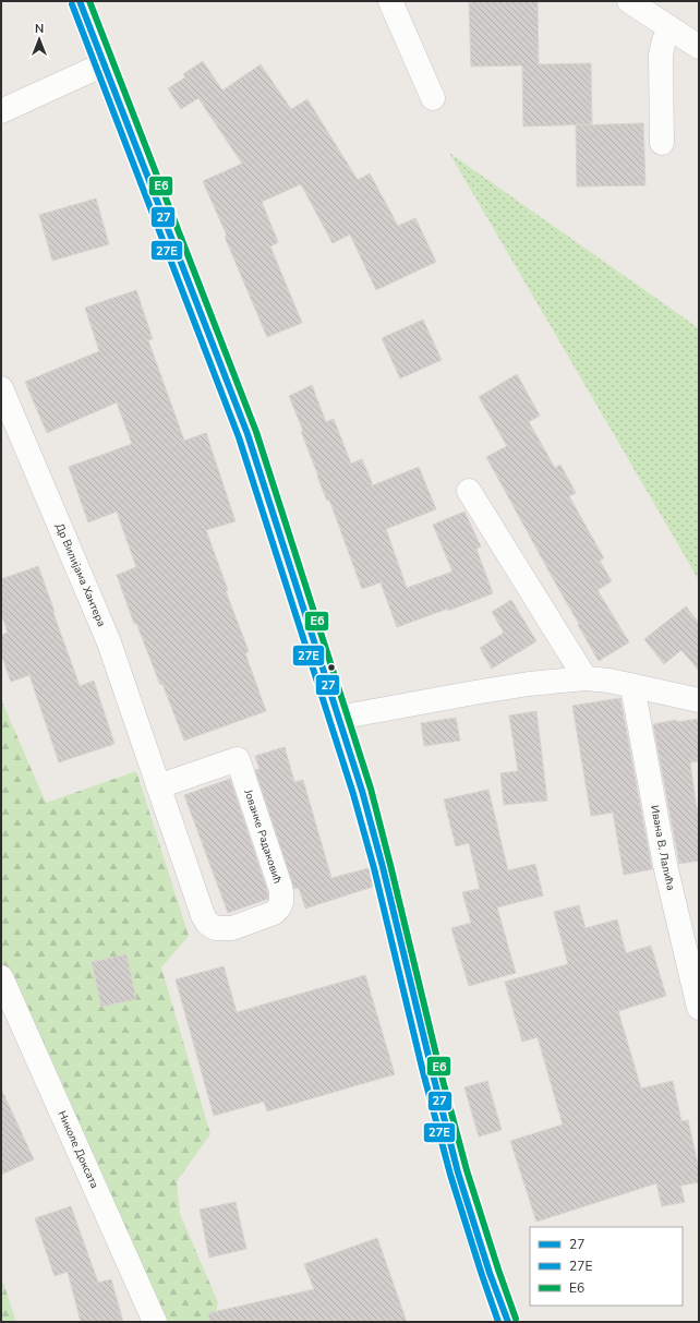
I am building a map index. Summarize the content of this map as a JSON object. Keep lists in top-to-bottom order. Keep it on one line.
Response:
{"streets":{"street":["Др Вилијама Хантера","Јованке Радаковић","Ивана В. Лалића","Николе Доксата"]},"crossings":[["Др Вилијама Хантера","Јованке Радаковић"]],"lines":["transit line 27","transit line E6","transit line 27E"],"legend":["27","27E","E6"],"north":"top"}
